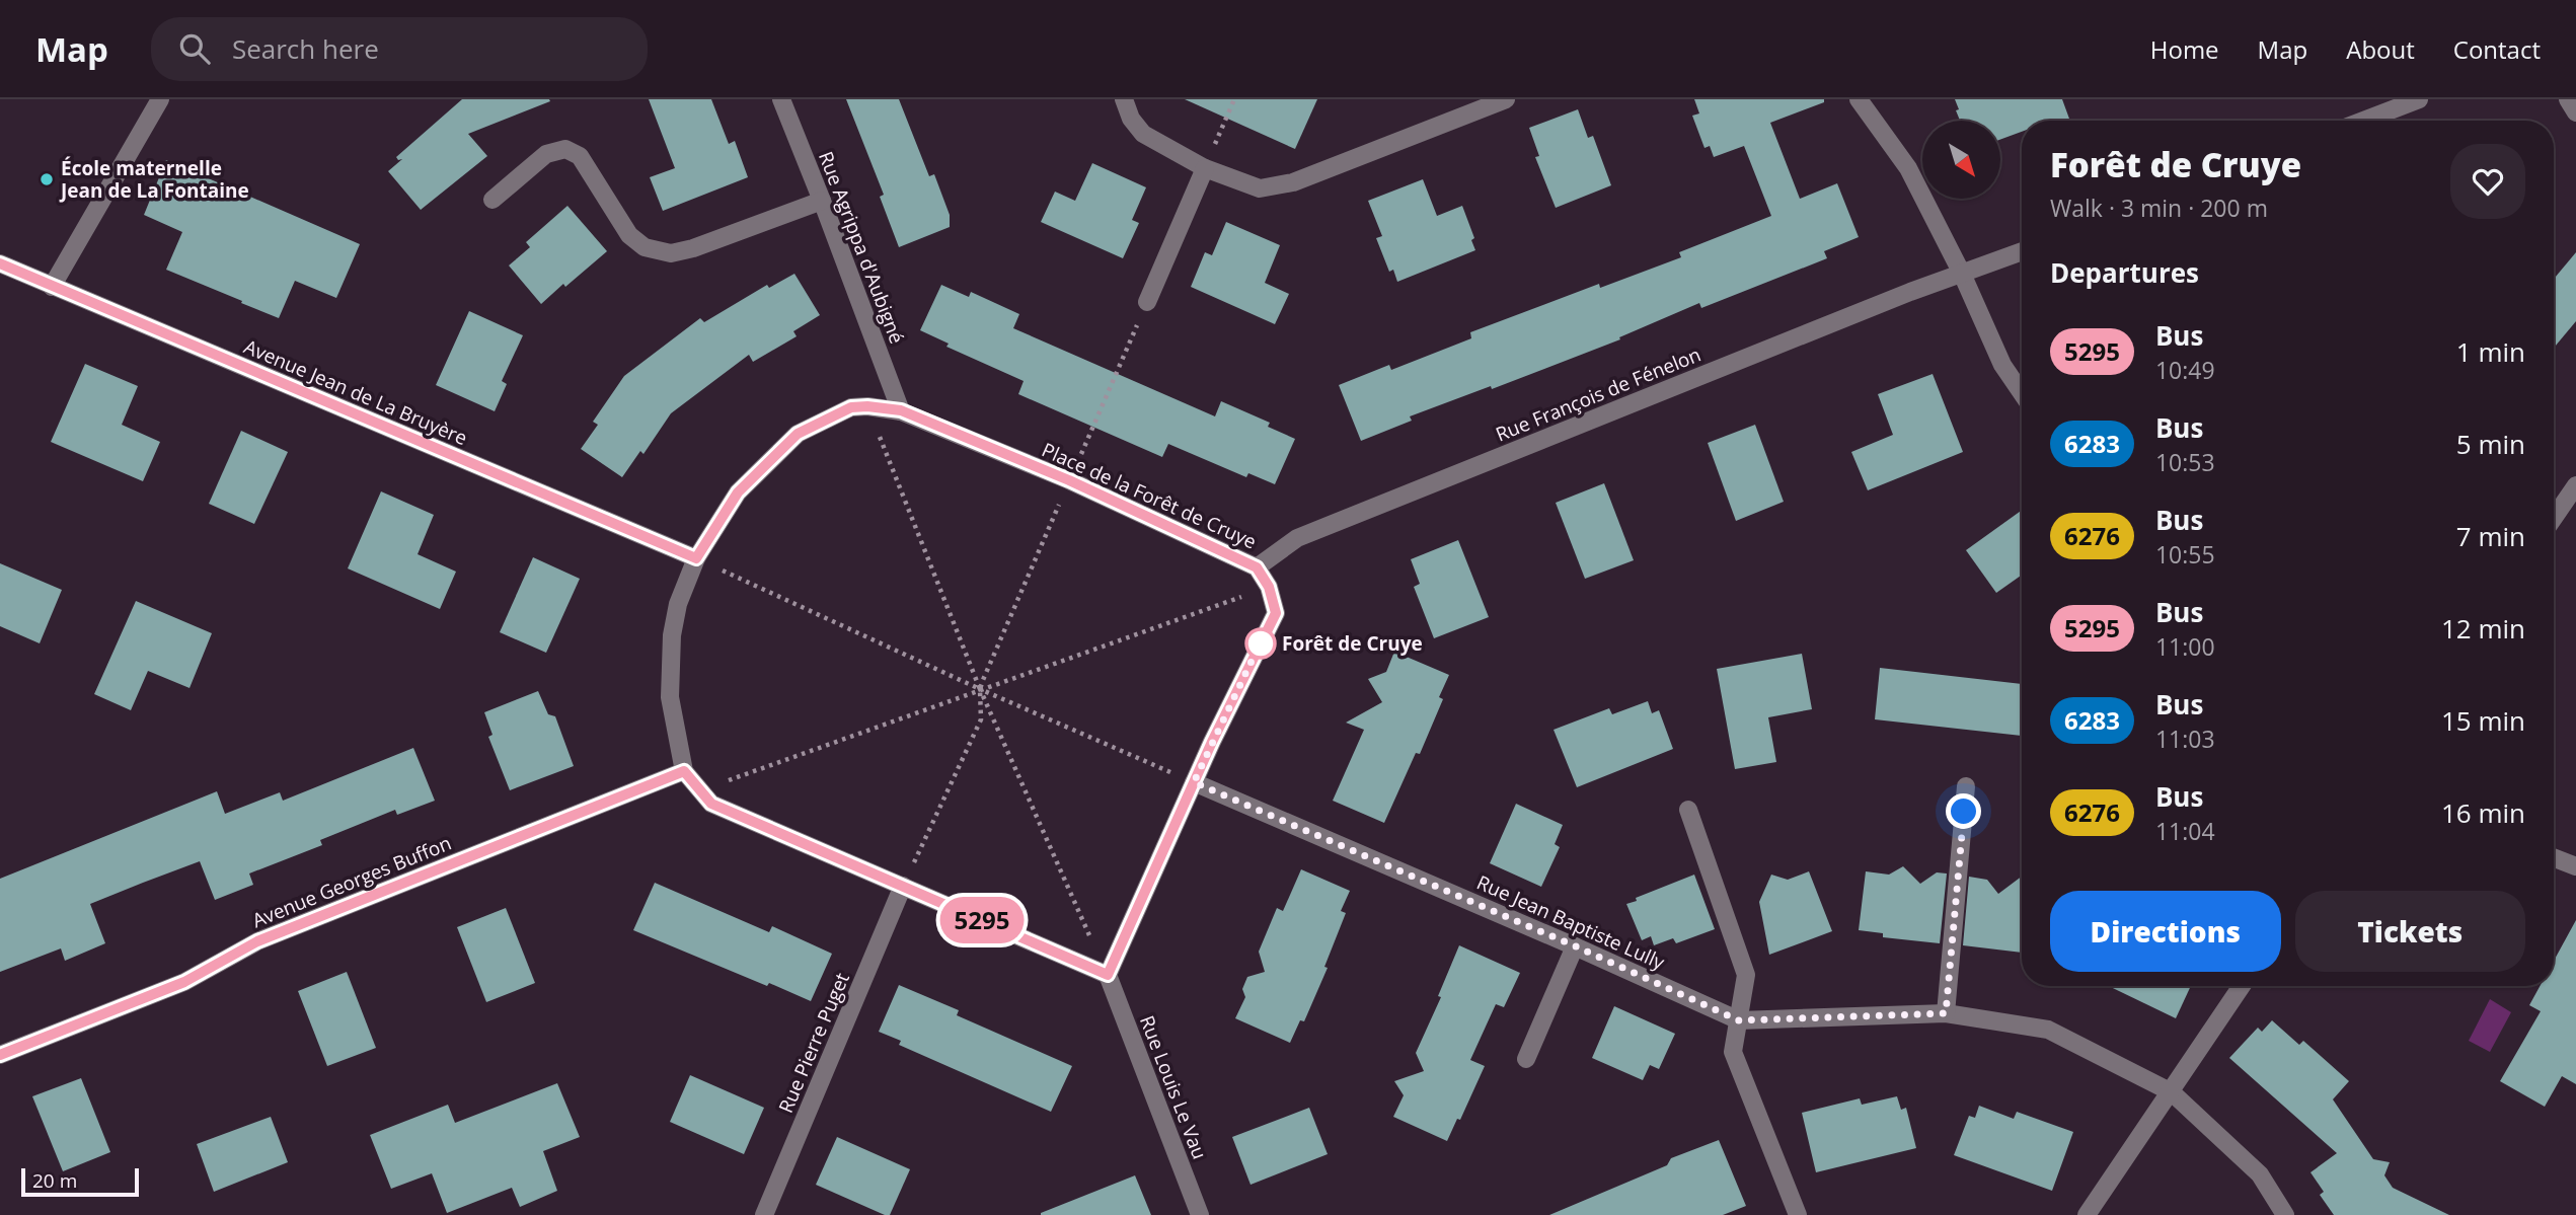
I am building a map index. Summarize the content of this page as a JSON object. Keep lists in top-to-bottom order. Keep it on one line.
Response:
{"streets":{"street":["Rue Agrippa d'Aubigné","Avenue Jean de La Bruyère","Rue François de Fénelon","Place de la Forêt de Cruye","Avenue Georges Buffon","Rue Jean Baptiste Lully","Rue Pierre Puget","Rue Louis Le Vau"]},"crossings":[["Rue Agrippa d'Aubigné","Place de la Forêt de Cruye"],["Avenue Jean de La Bruyère","Place de la Forêt de Cruye"],["Rue François de Fénelon","Place de la Forêt de Cruye"],["Place de la Forêt de Cruye","Avenue Georges Buffon"],["Place de la Forêt de Cruye","Rue Jean Baptiste Lully"],["Place de la Forêt de Cruye","Rue Louis Le Vau"]],"places":["École maternelle Jean de La Fontaine","Forêt de Cruye"],"lines":["bus line 5295"],"scale_bar":"20 m","north":"bottom right","page":{"header":"Map","search":"Search here","nav":["Home","Map","About","Contact"],"on_map":"5295","heading":[["Forêt de Cruye","Walk · 3 min · 200 m"],"Departures"],"list":[{"mark":"5295","name":"Bus","note":"10:49","value":"1 min"},{"mark":"6283","name":"Bus","note":"10:53","value":"5 min"},{"mark":"6276","name":"Bus","note":"10:55","value":"7 min"},{"mark":"5295","name":"Bus","note":"11:00","value":"12 min"},{"mark":"6283","name":"Bus","note":"11:03","value":"15 min"},{"mark":"6276","name":"Bus","note":"11:04","value":"16 min"}],"buttons":["Directions","Tickets"],"scale":"20 m"}}
